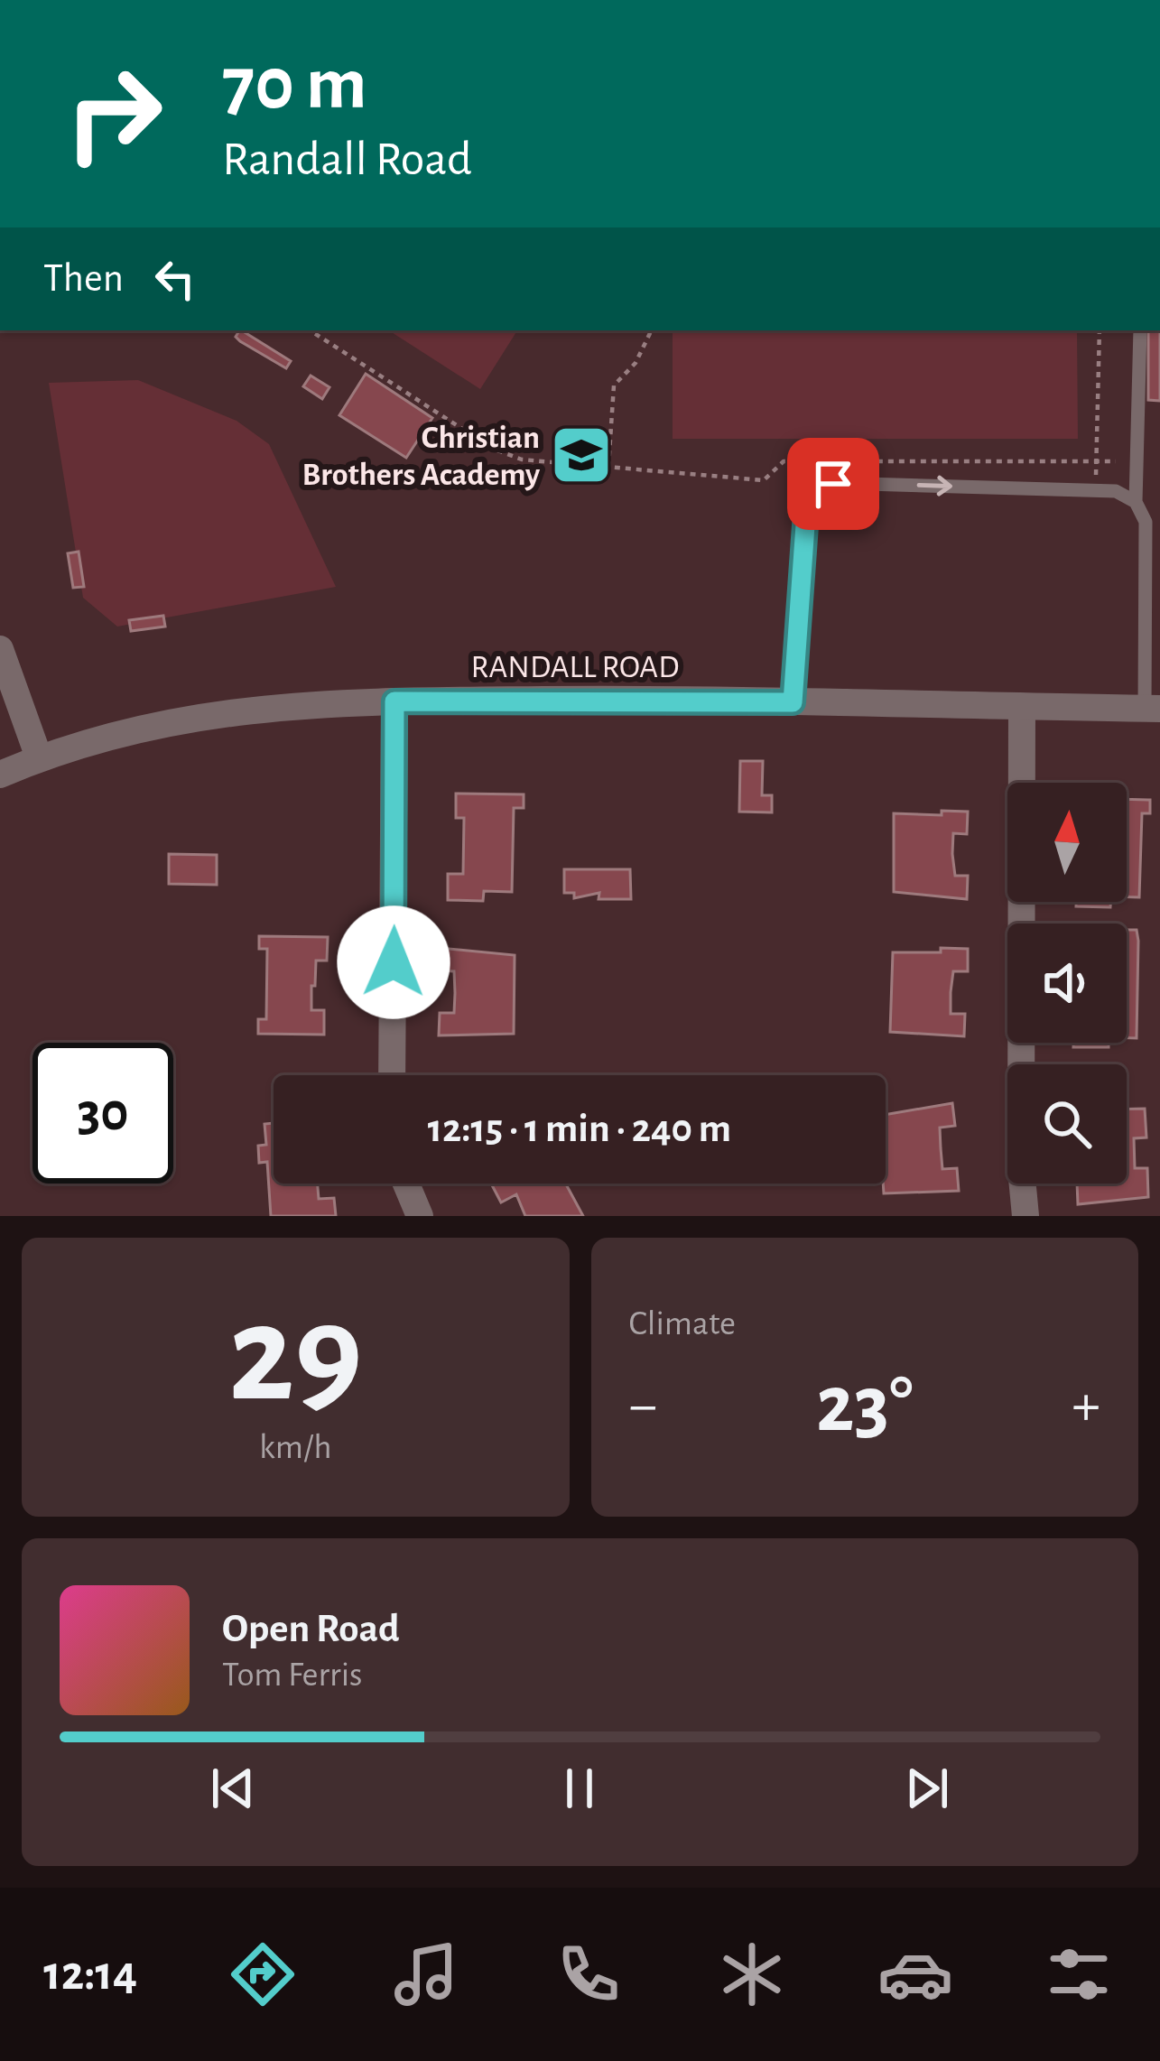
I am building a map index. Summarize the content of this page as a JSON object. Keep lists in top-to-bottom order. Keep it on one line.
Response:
{"streets":{"street":["RANDALL ROAD"]},"places":{"school or university":["Christian Brothers Academy"]},"north":"top","page":{"turn":["70 m","Randall Road"],"then":"Then","limit":"30","trip":"12:15 · 1 min · 240 m","tile":[["29","km/h"],"Climate"],"heat":["−","23°","+"],"song":["Open Road","Tom Ferris"],"tabs":"12:14"}}
